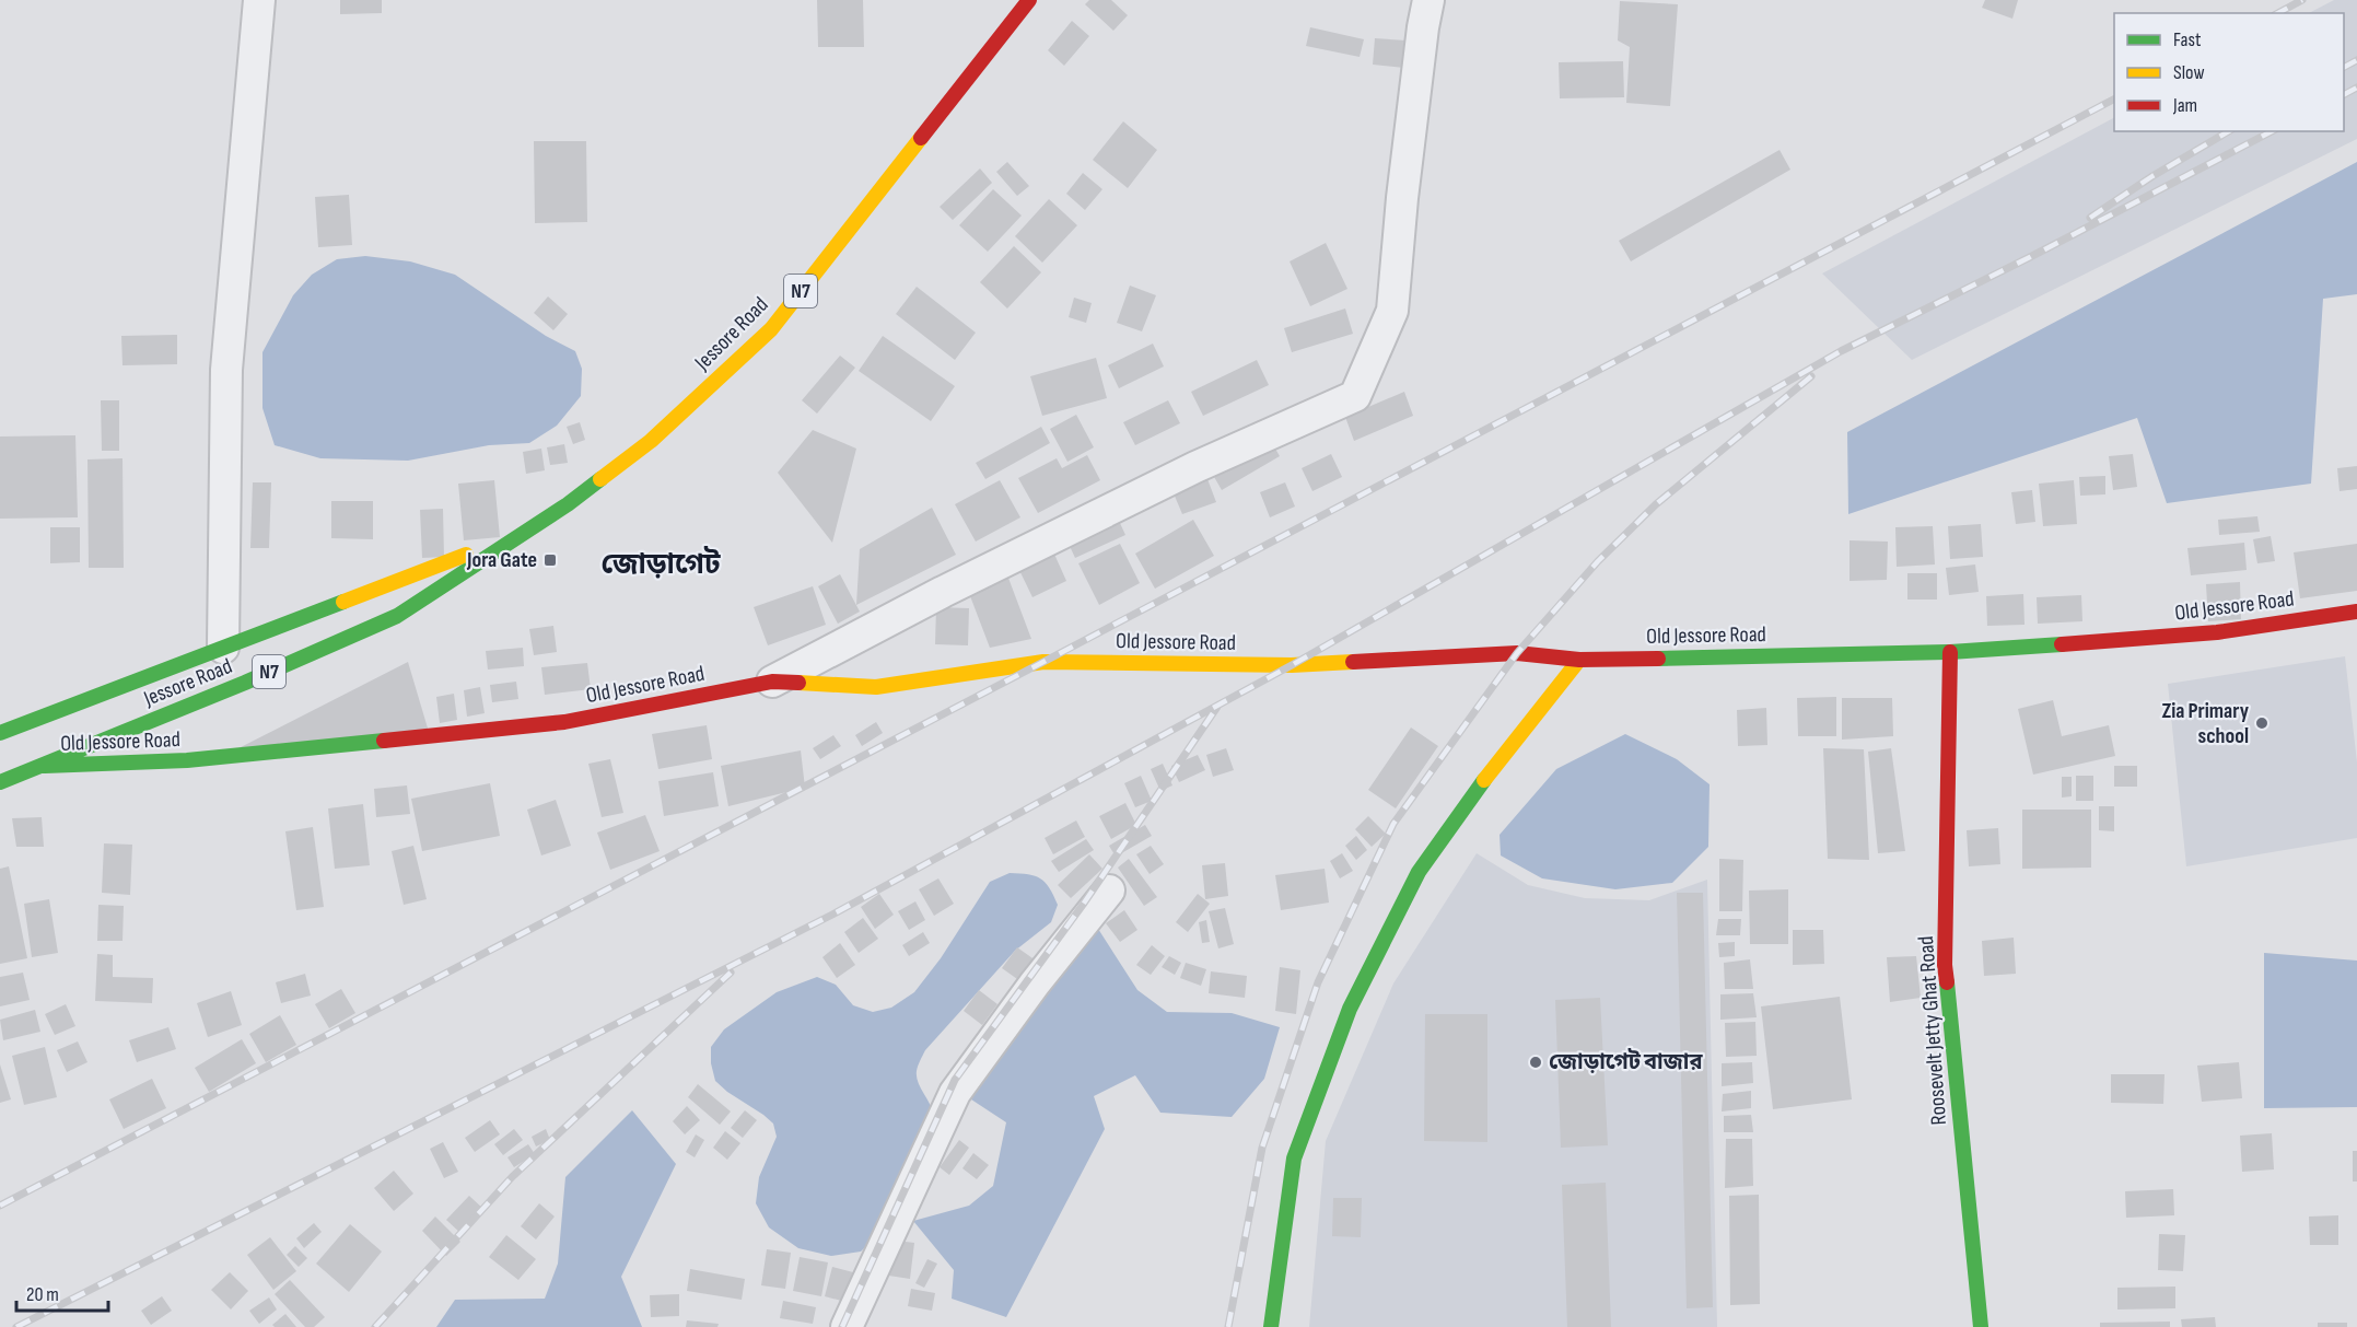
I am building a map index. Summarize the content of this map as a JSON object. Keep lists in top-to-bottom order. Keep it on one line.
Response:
{"streets":{"main road":["N7","Jessore Road","Old Jessore Road","Roosevelt Jetty Ghat Road"]},"crossings":[["Jessore Road","Old Jessore Road"],["Old Jessore Road","Roosevelt Jetty Ghat Road"]],"districts":["জোড়াগেট"],"places":{"transit":["Jora Gate"],"other":["Zia Primary school","জোড়াগেট বাজার"]},"legend":["Fast","Slow","Jam"],"scale_bar":"20 m"}
